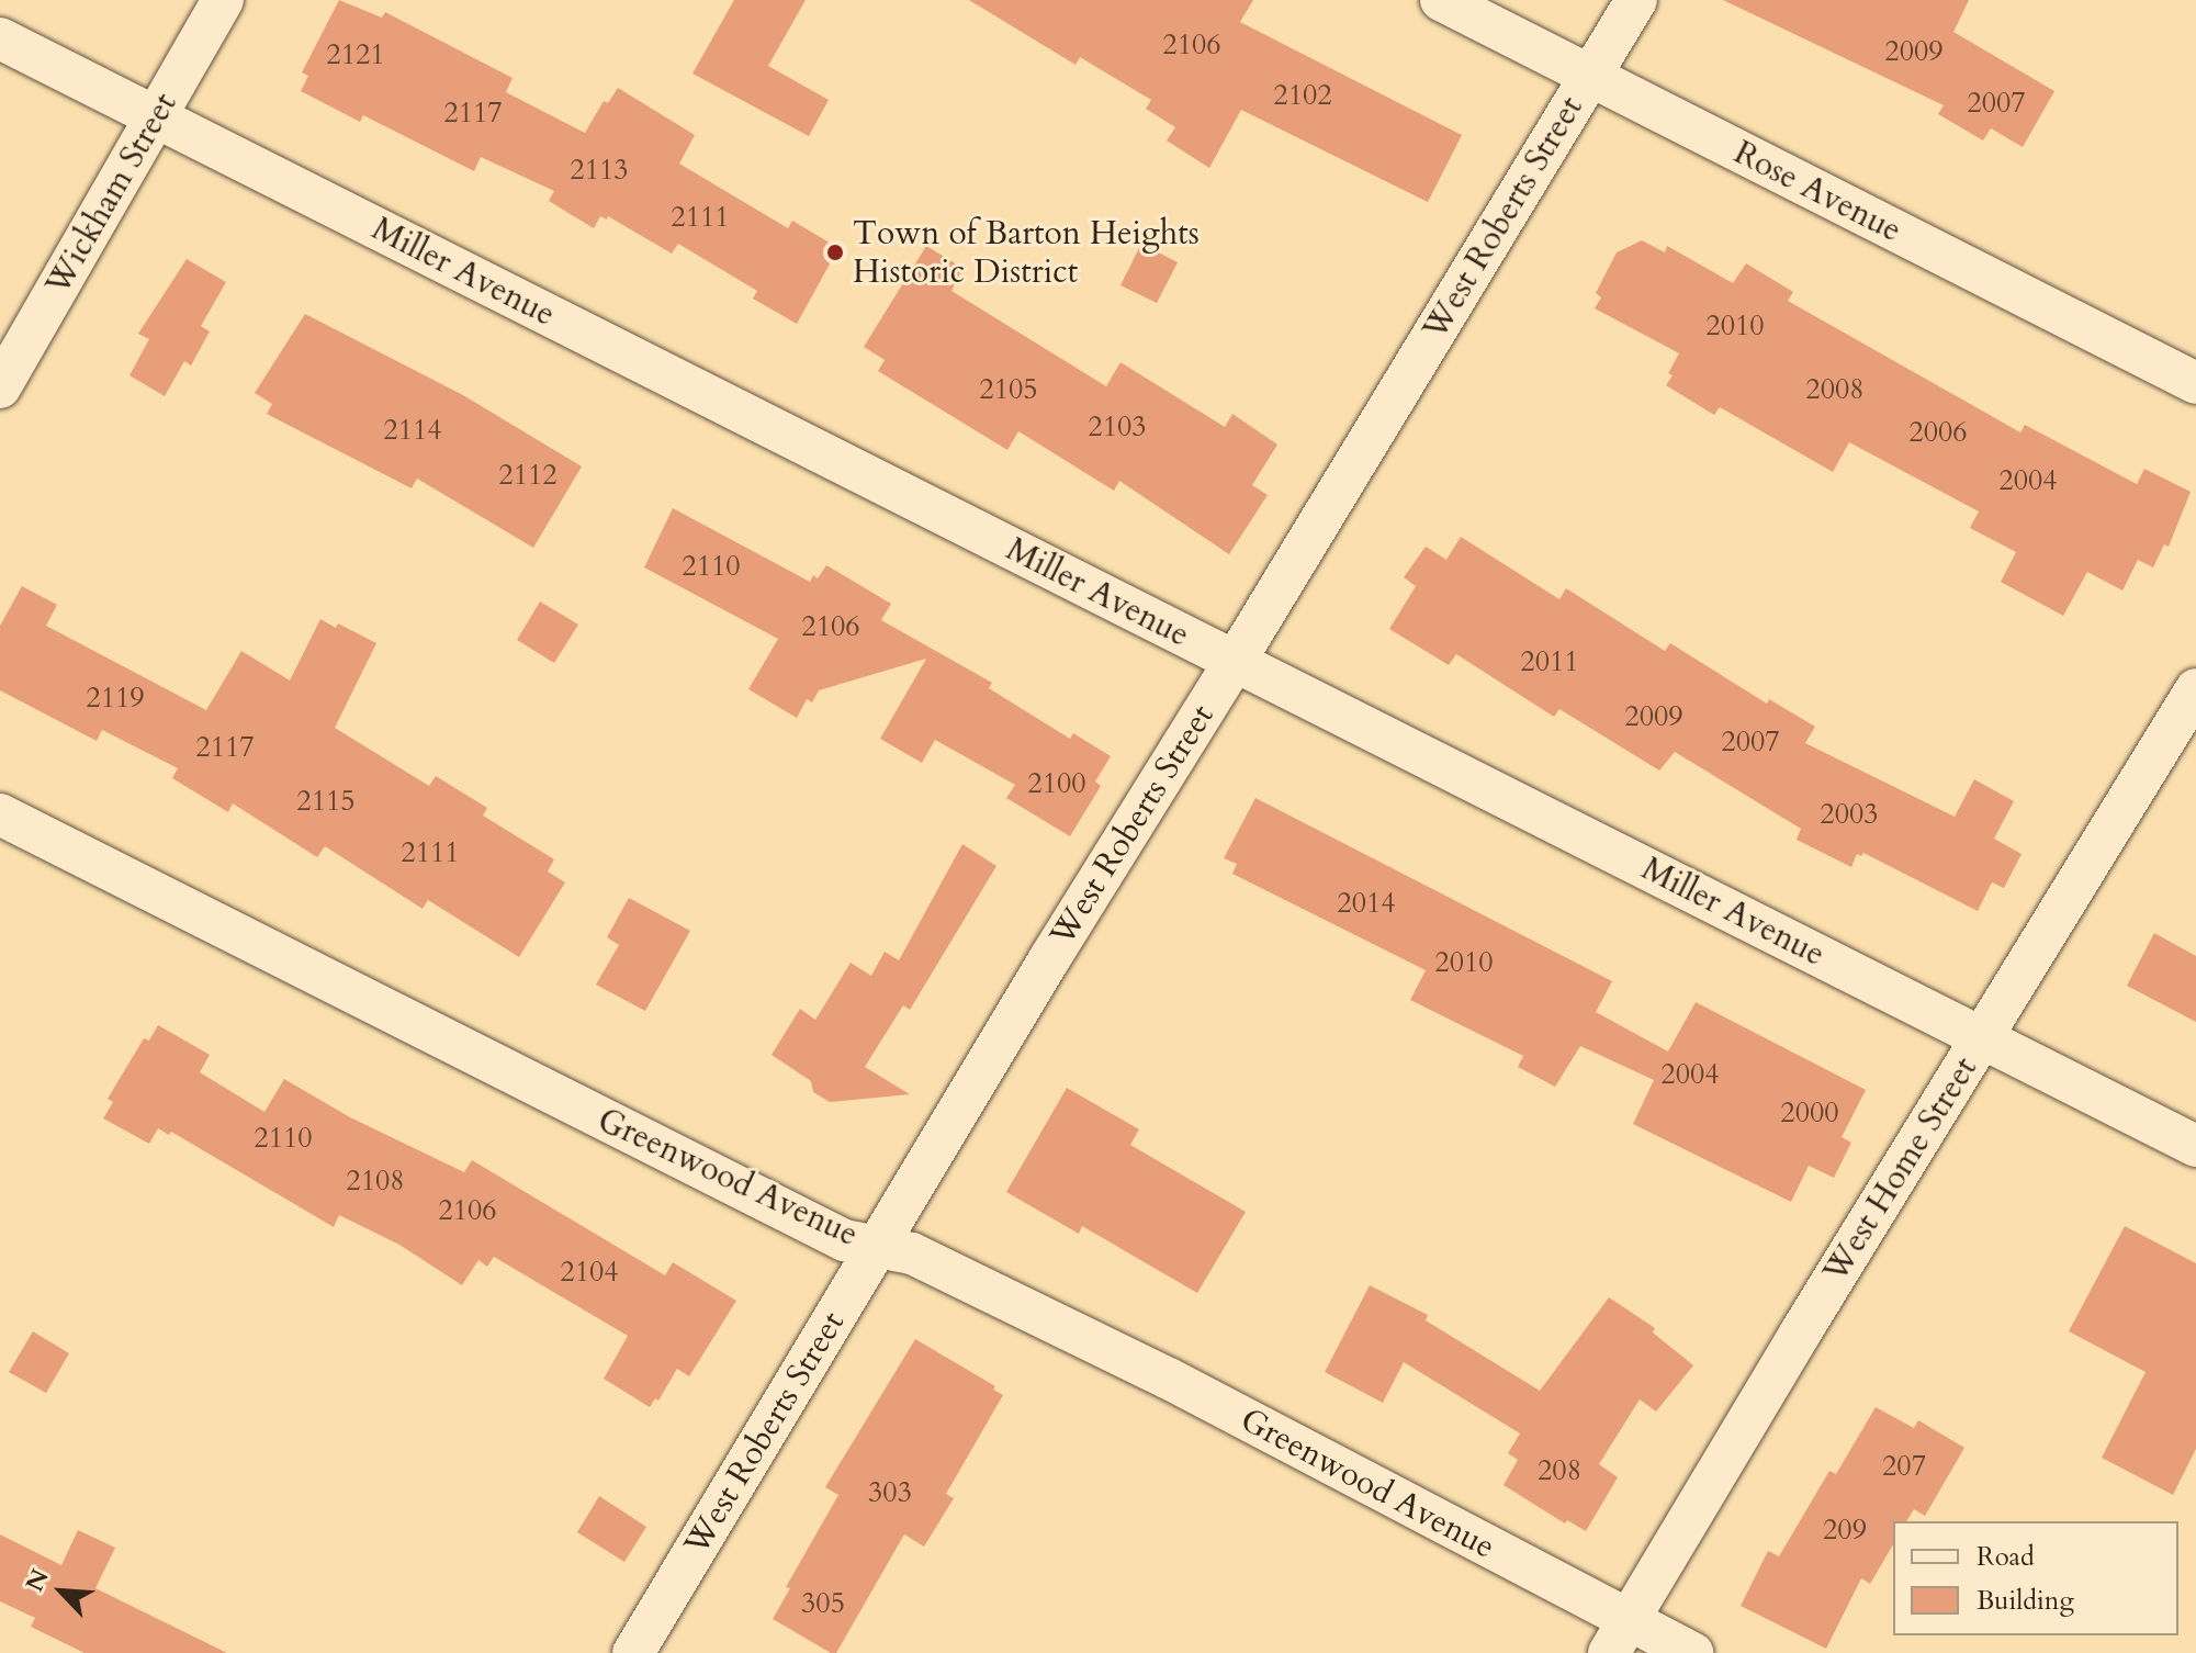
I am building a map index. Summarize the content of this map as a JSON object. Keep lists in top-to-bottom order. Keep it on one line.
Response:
{"streets":{"street":["Rose Avenue","Wickham Street","West Roberts Street","Miller Avenue","West Home Street","Greenwood Avenue"]},"crossings":[["Rose Avenue","West Roberts Street"],["Wickham Street","Miller Avenue"],["West Roberts Street","Miller Avenue"],["West Roberts Street","Greenwood Avenue"],["Miller Avenue","West Home Street"],["West Home Street","Greenwood Avenue"]],"places":["Town of Barton Heights Historic District"],"house_numbers":["2106","2009","2121","2102","2007","2117","2113","2111","2010","2105","2008","2103","2114","2006","2112","2004","2110","2106","2011","2119","2009","2007","2117","2100","2115","2003","2111","2014","2010","2004","2000","2110","2108","2106","2104","207","208","303","209","305"],"legend":["Road","Building"],"north":"top left"}
